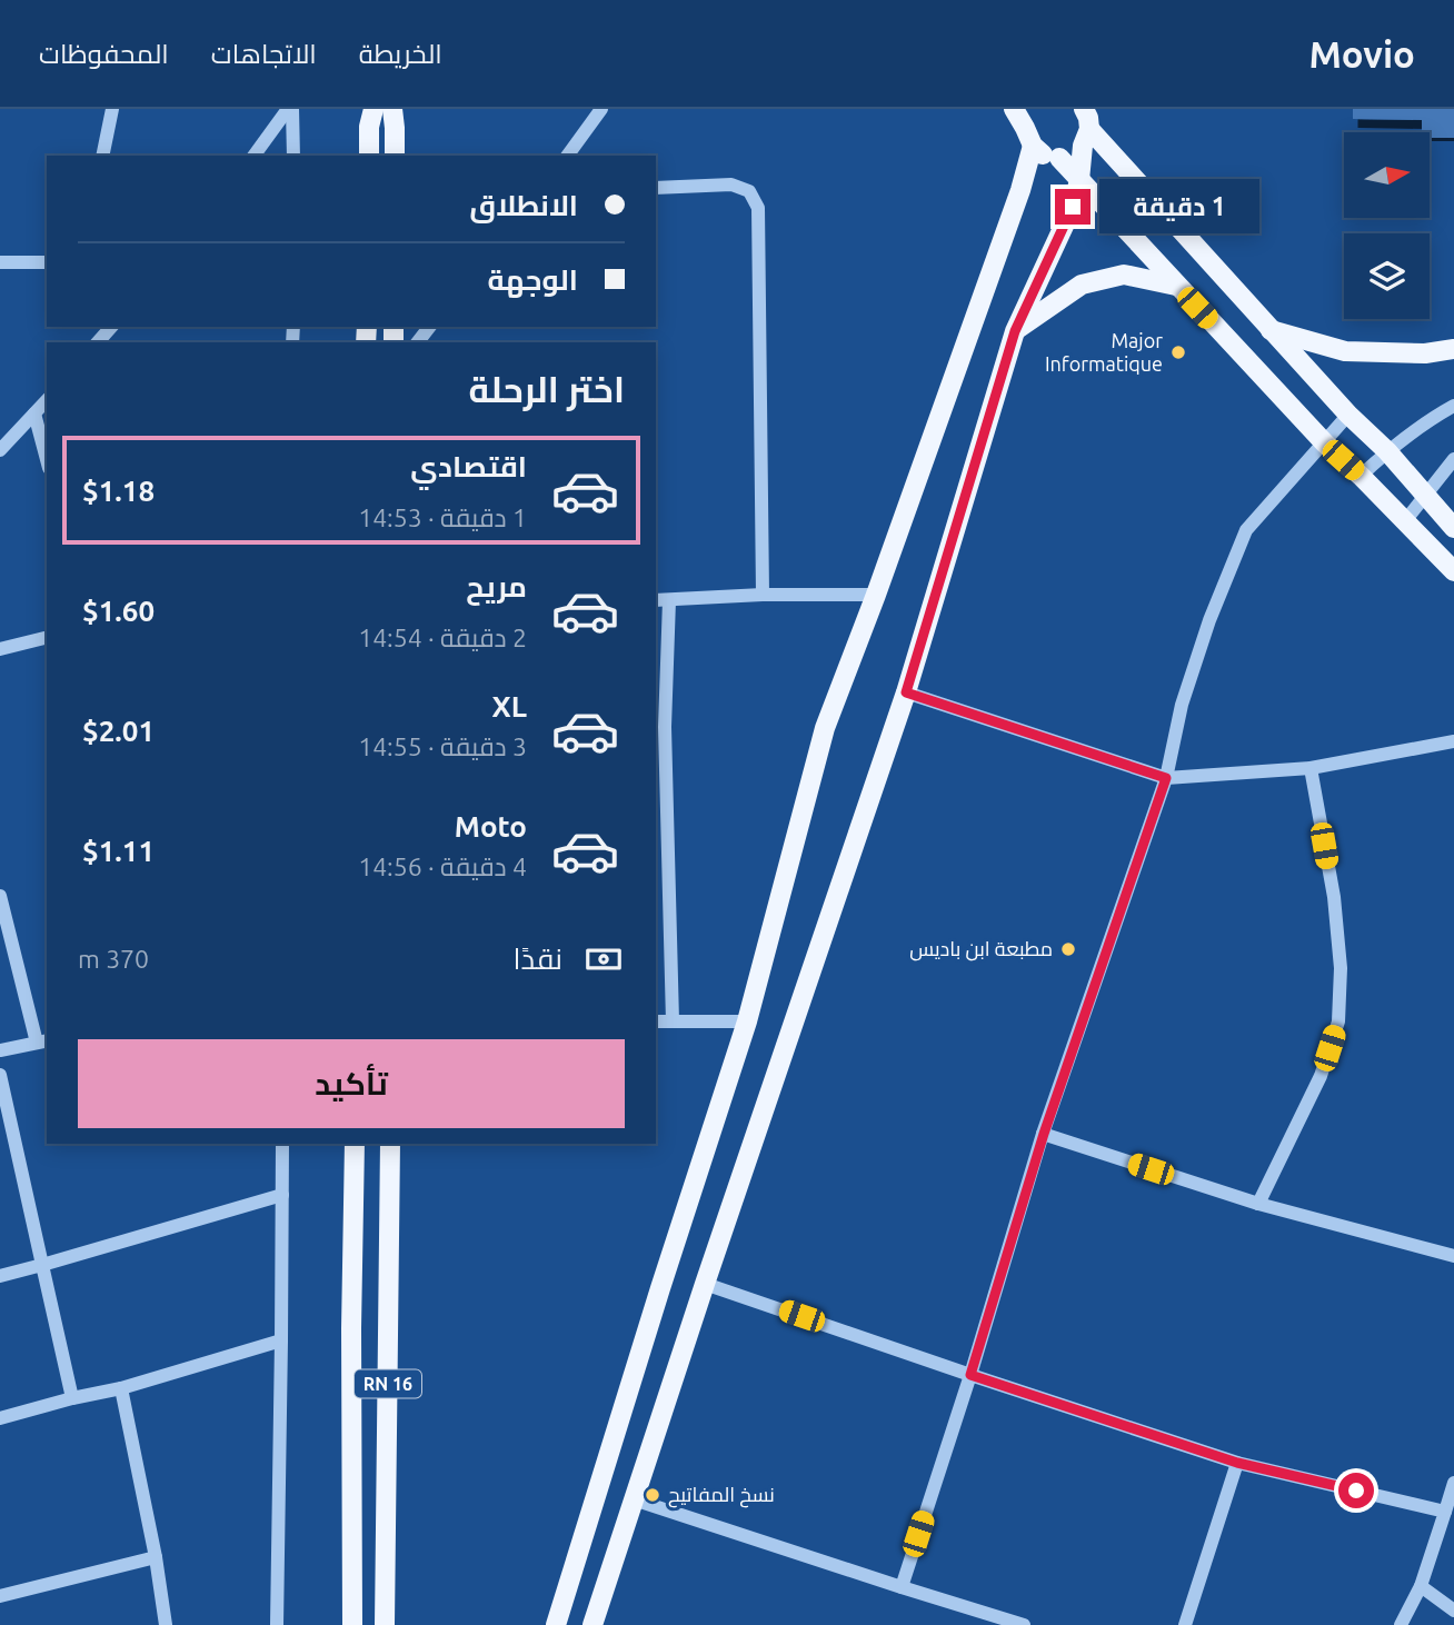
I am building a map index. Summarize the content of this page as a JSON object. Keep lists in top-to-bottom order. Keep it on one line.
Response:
{"streets":{"main road":["RN 16"]},"places":["Major Informatique","مطبعة ابن باديس","نسخ المفاتيح"],"north":"right","page":{"header":"Movio","nav":["الخريطة","الاتجاهات","المحفوظات"],"banner":["الانطلاق","الوجهة"],"bubble":"1 دقيقة","heading":"اختر الرحلة","list":[{"name":"اقتصادي","note":"1 دقيقة · 14:53","value":"$1.18"},{"name":"مريح","note":"2 دقيقة · 14:54","value":"$1.60"},{"name":"XL","note":"3 دقيقة · 14:55","value":"$2.01"},{"name":"Moto","note":"4 دقيقة · 14:56","value":"$1.11"}],"pay":["نقدًا","370 m"],"buttons":"تأكيد"}}
